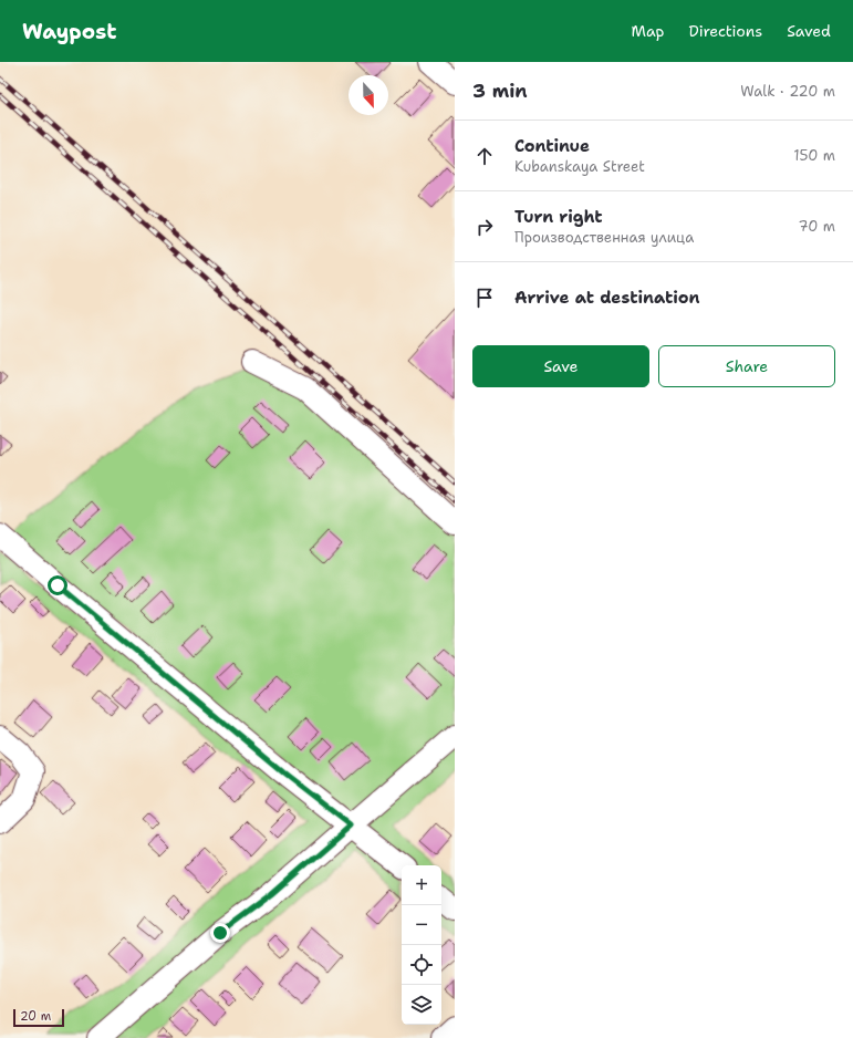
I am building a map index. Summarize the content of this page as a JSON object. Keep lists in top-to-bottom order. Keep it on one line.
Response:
{"scale_bar":"20 m","north":"bottom","page":{"header":"Waypost","nav":["Map","Directions","Saved"],"heading":["3 min","Walk · 220 m"],"list":[["Continue","Kubanskaya Street","150 m"],["Turn right","Производственная улица","70 m"],"Arrive at destination"],"buttons":["Save","Share"],"map_buttons":["+","−"],"scale":"20 m"}}
